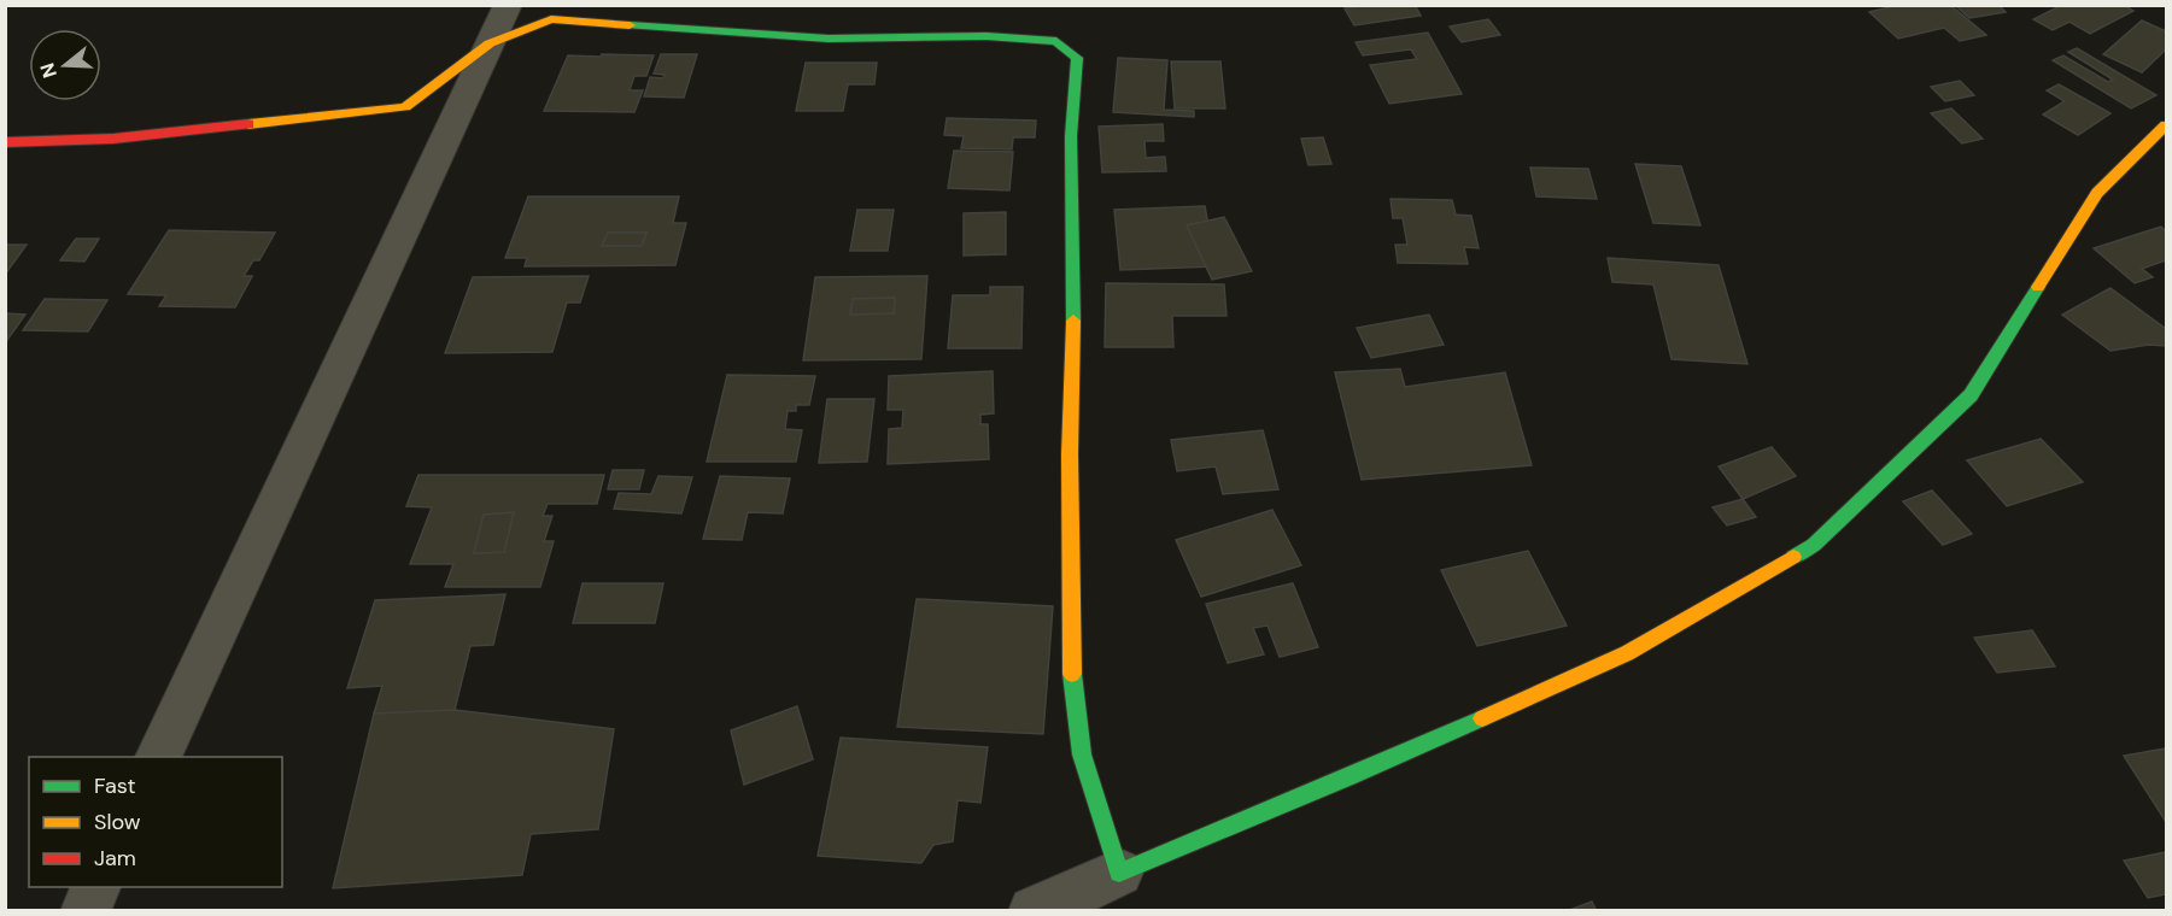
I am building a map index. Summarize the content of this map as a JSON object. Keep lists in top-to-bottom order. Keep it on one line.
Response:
{"legend":["Fast","Slow","Jam"],"north":"left"}
